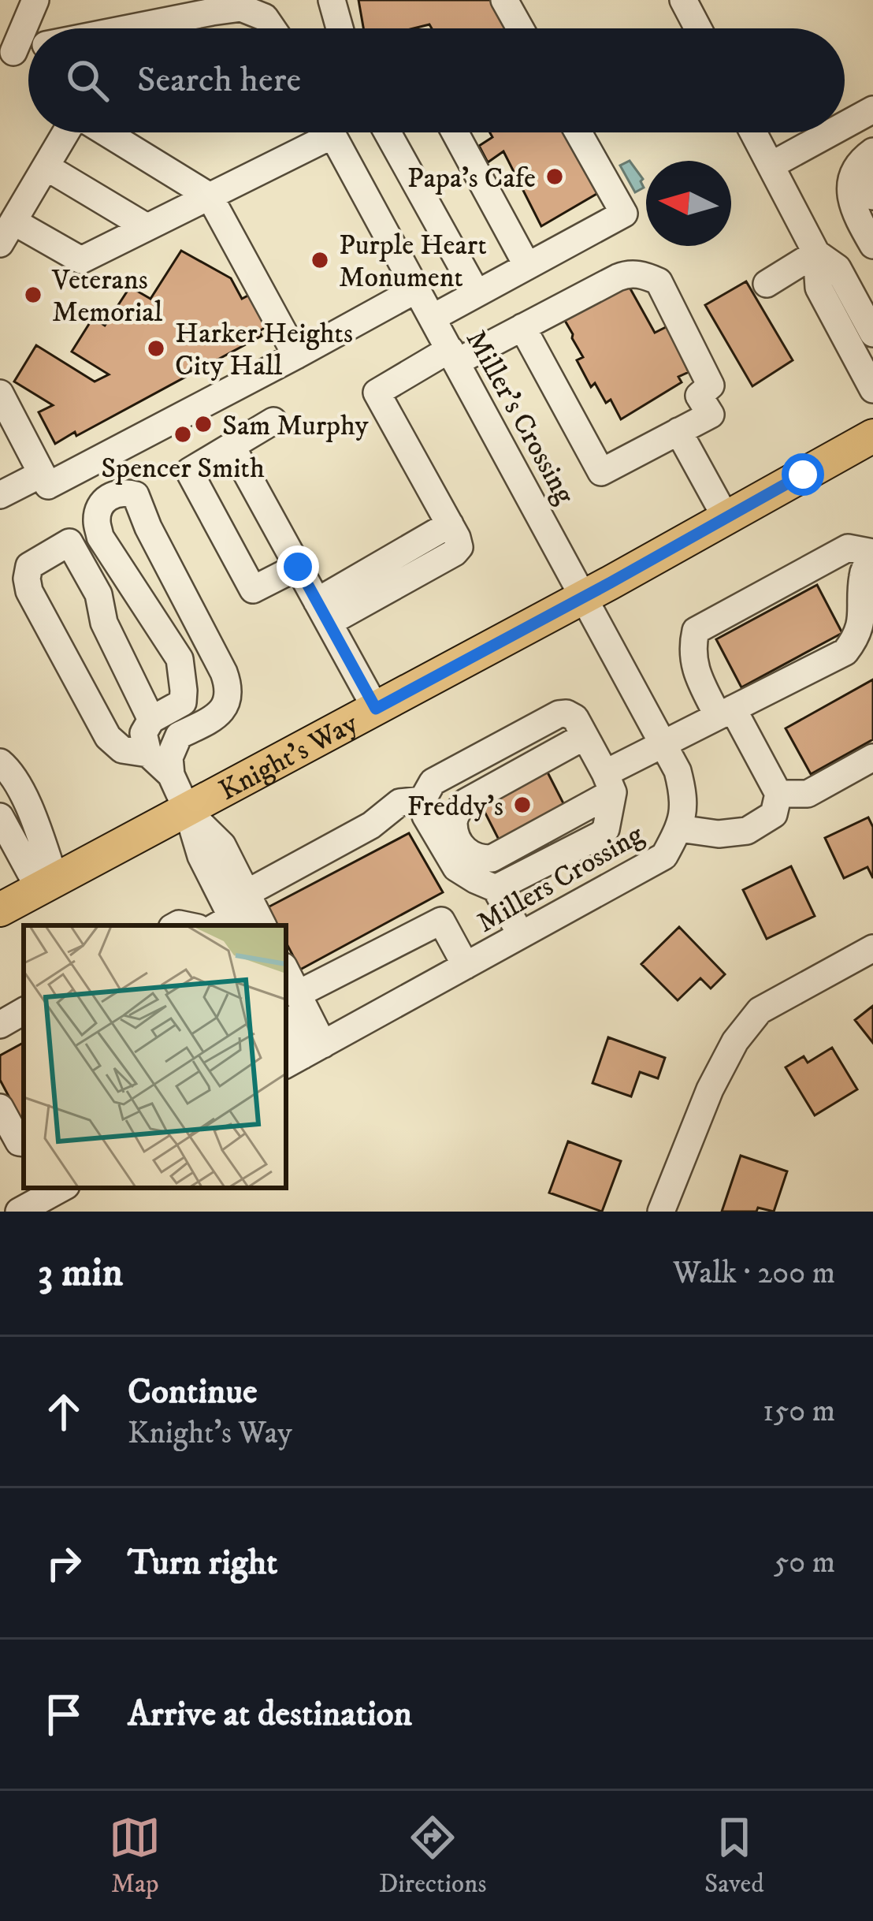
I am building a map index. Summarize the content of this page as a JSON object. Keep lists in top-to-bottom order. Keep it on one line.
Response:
{"streets":{"main road":["Knight's Way"],"street":["Miller's Crossing","Millers Crossing"]},"crossings":[["Miller's Crossing","Knight's Way"],["Miller's Crossing","Millers Crossing"],["Knight's Way","Millers Crossing"]],"places":["Papa's Cafe","Purple Heart Monument","Veterans Memorial","Harker Heights City Hall","Sam Murphy","Spencer Smith","Freddy's"],"north":"left","page":{"search":"Search here","heading":["3 min","Walk · 200 m"],"list":[["Continue","Knight's Way","150 m"],["Turn right","50 m"],"Arrive at destination"],"nav":["Map","Directions","Saved"]}}
